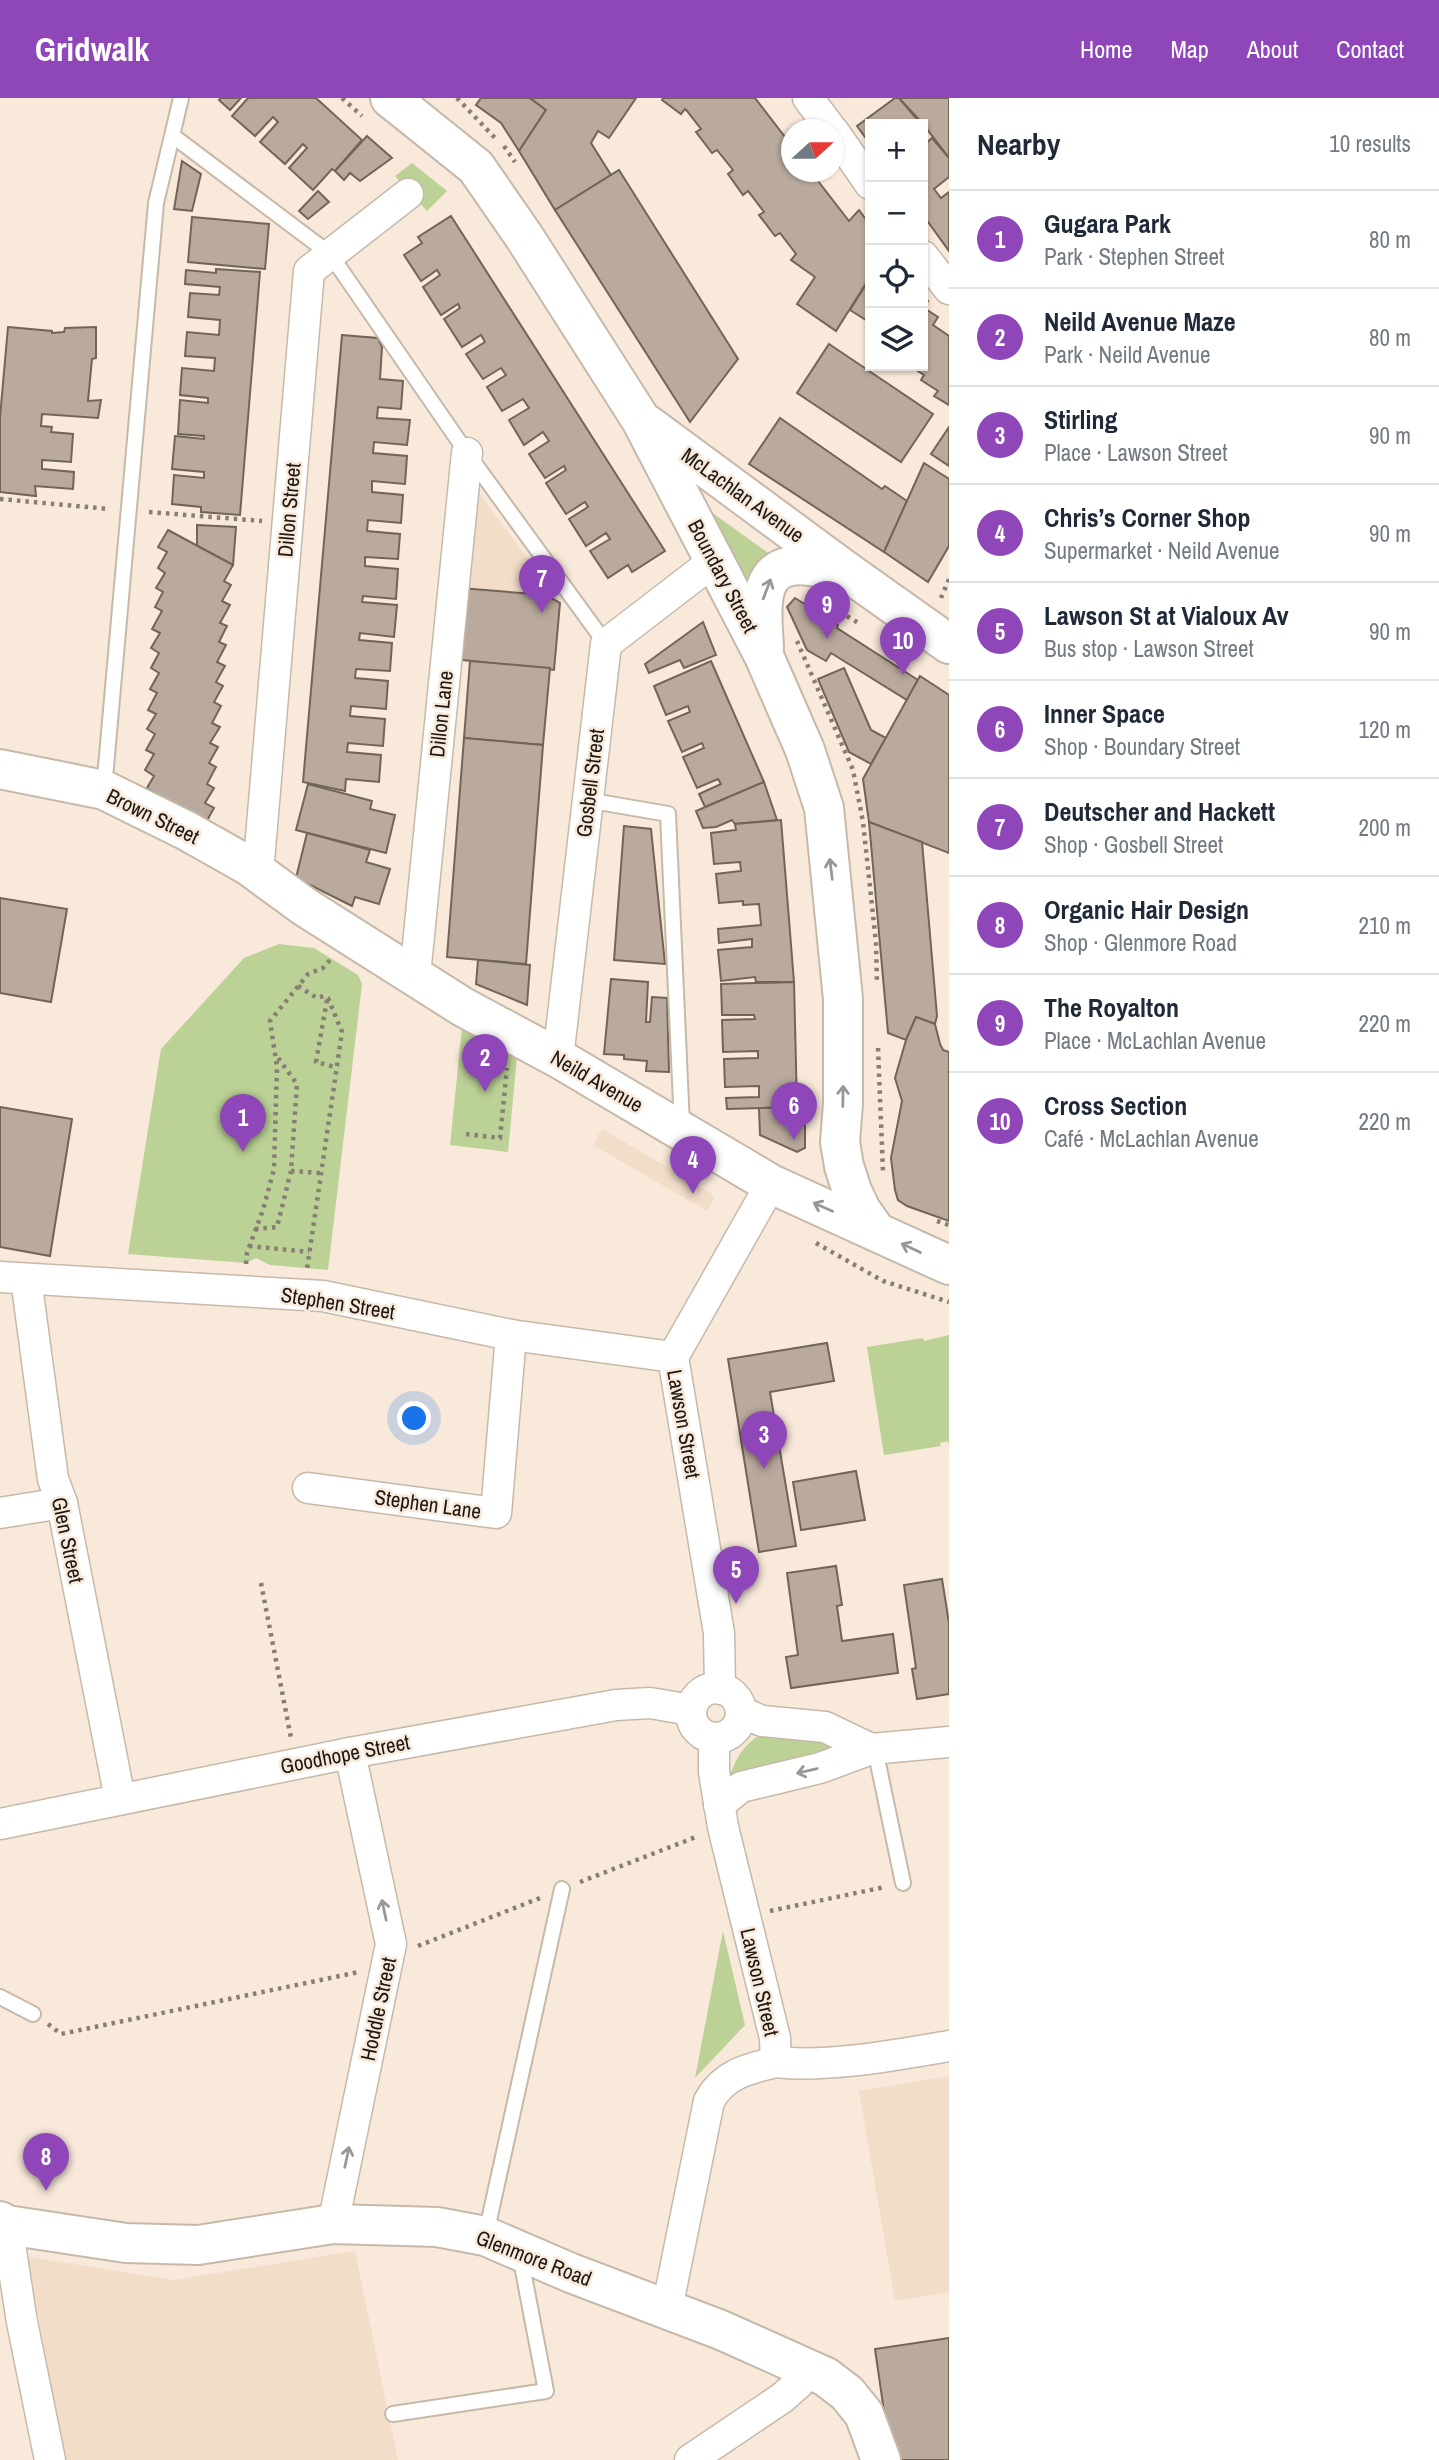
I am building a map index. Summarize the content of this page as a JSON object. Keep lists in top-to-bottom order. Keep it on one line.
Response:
{"streets":{"street":["McLachlan Avenue","Dillon Street","Boundary Street","Dillon Lane","Gosbell Street","Brown Street","Neild Avenue","Stephen Street","Lawson Street","Stephen Lane","Glen Street","Goodhope Street","Hoddle Street","Glenmore Road"]},"crossings":[["McLachlan Avenue","Boundary Street"],["Dillon Street","Brown Street"],["Dillon Street","Neild Avenue"],["Boundary Street","Neild Avenue"],["Dillon Lane","Neild Avenue"],["Gosbell Street","Neild Avenue"],["Brown Street","Neild Avenue"],["Neild Avenue","Lawson Street"],["Stephen Street","Lawson Street"],["Stephen Street","Stephen Lane"],["Stephen Street","Glen Street"],["Lawson Street","Goodhope Street"],["Lawson Street","Glenmore Road"],["Glen Street","Goodhope Street"],["Goodhope Street","Hoddle Street"],["Hoddle Street","Glenmore Road"]],"one_way":["Boundary Street","Hoddle Street"],"north":"right","page":{"header":"Gridwalk","nav":["Home","Map","About","Contact"],"heading":["Nearby","10 results"],"map_buttons":["+","−"],"list":[{"mark":"1","name":"Gugara Park","note":"Park · Stephen Street","value":"80 m"},{"mark":"2","name":"Neild Avenue Maze","note":"Park · Neild Avenue","value":"80 m"},{"mark":"3","name":"Stirling","note":"Place · Lawson Street","value":"90 m"},{"mark":"4","name":"Chris’s Corner Shop","note":"Supermarket · Neild Avenue","value":"90 m"},{"mark":"5","name":"Lawson St at Vialoux Av","note":"Bus stop · Lawson Street","value":"90 m"},{"mark":"6","name":"Inner Space","note":"Shop · Boundary Street","value":"120 m"},{"mark":"7","name":"Deutscher and Hackett","note":"Shop · Gosbell Street","value":"200 m"},{"mark":"8","name":"Organic Hair Design","note":"Shop · Glenmore Road","value":"210 m"},{"mark":"9","name":"The Royalton","note":"Place · McLachlan Avenue","value":"220 m"},{"mark":"10","name":"Cross Section","note":"Café · McLachlan Avenue","value":"220 m"}],"pins":["7","9","10","2","6","1","4","3","5","8"]}}
